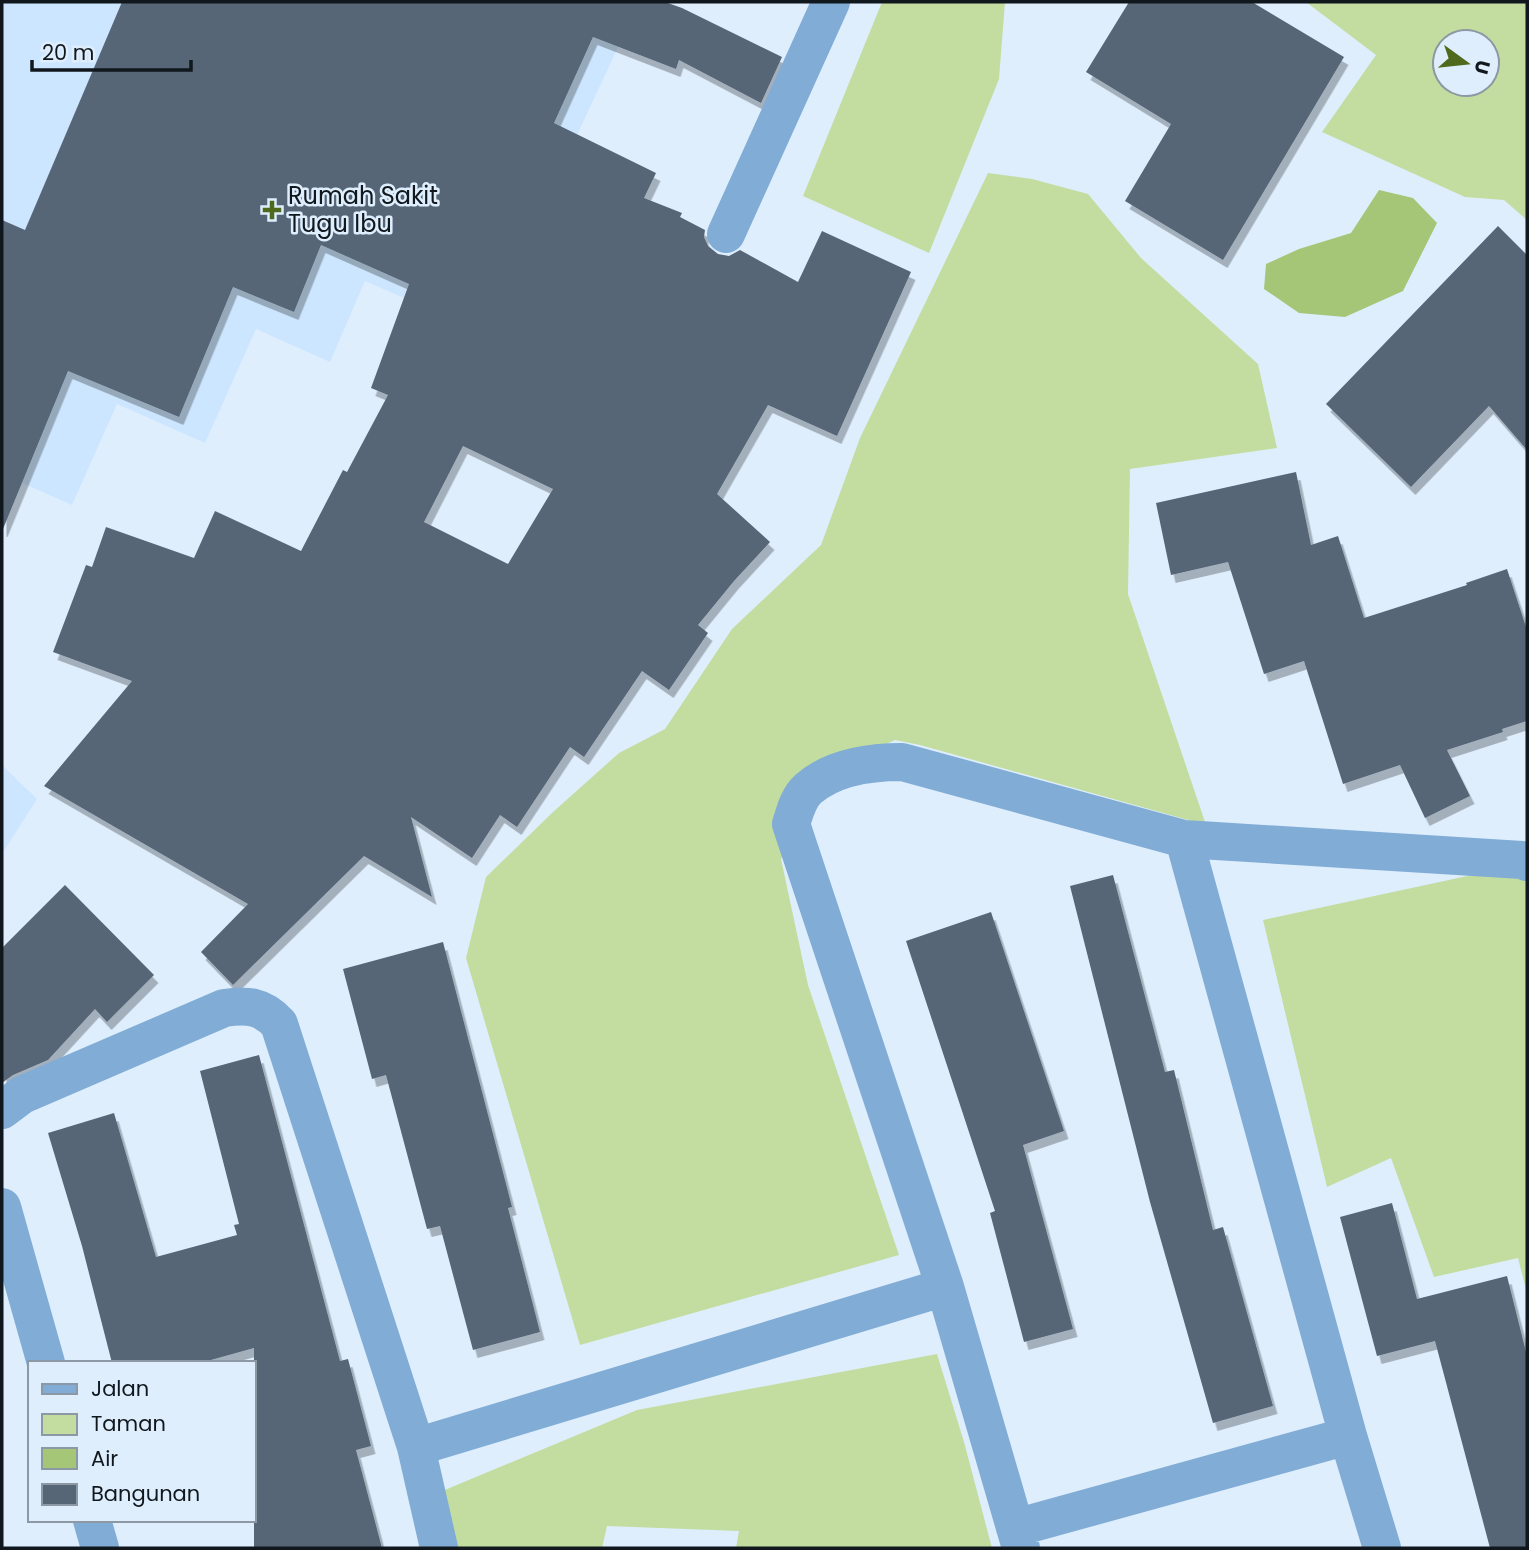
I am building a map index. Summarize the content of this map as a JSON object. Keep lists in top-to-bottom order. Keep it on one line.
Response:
{"places":{"health":["Rumah Sakit Tugu Ibu"]},"legend":["Jalan","Taman","Air","Bangunan"],"scale_bar":"20 m","north":"right"}
